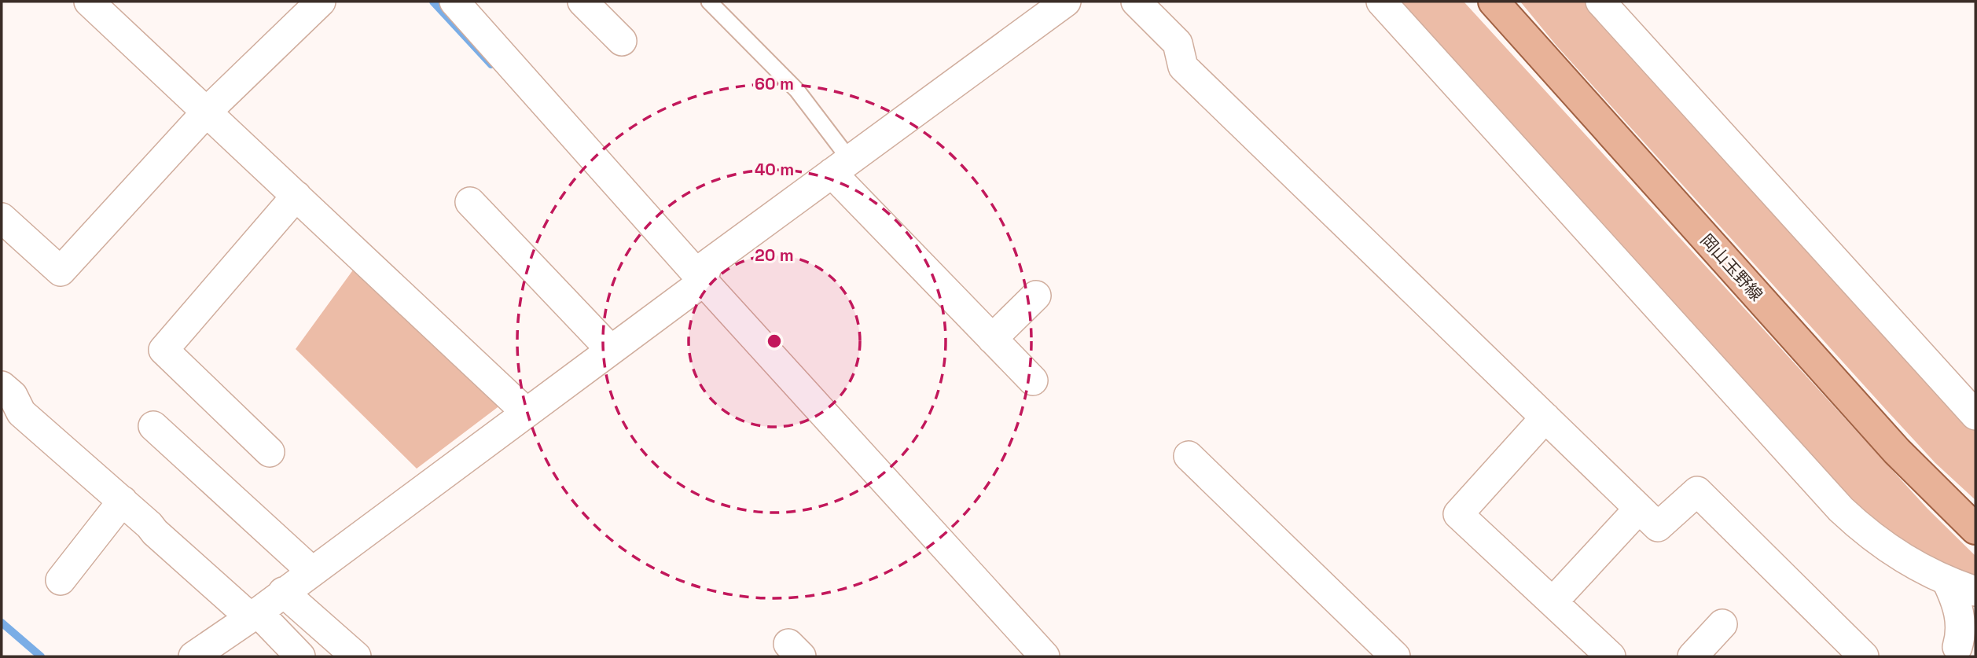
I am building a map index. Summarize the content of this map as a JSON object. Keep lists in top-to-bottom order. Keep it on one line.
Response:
{"streets":{"main road":["岡山玉野線"]},"rings":["60 m","40 m","20 m"]}
